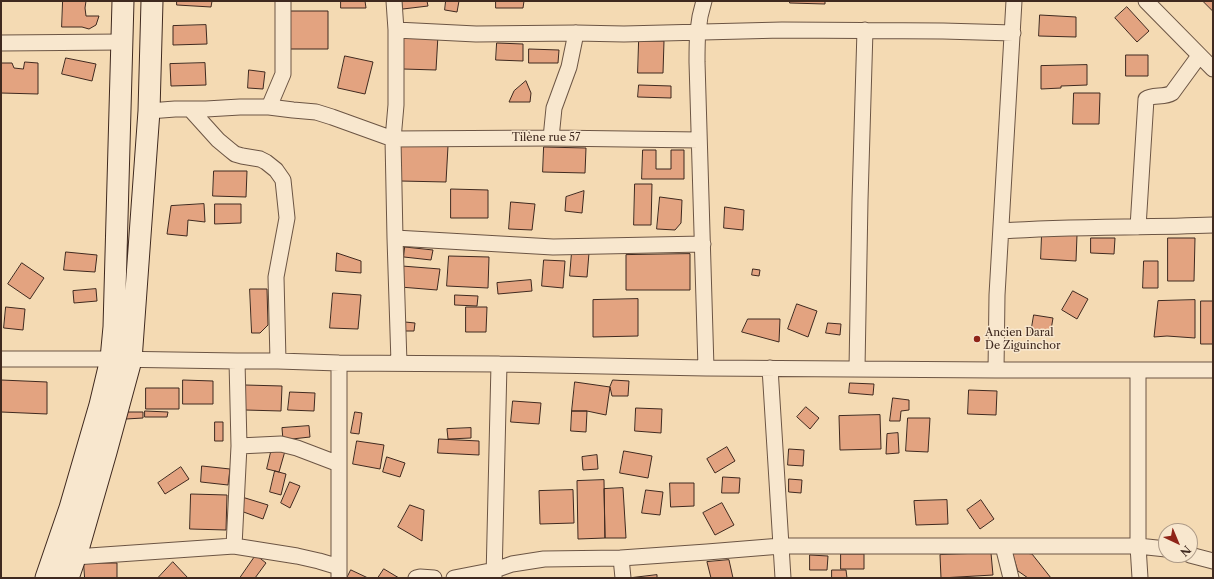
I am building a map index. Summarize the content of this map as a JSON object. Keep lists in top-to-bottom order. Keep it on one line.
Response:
{"streets":{"street":["Tilène rue 57"]},"places":["Ancien Daral De Ziguinchor"],"north":"bottom right"}
